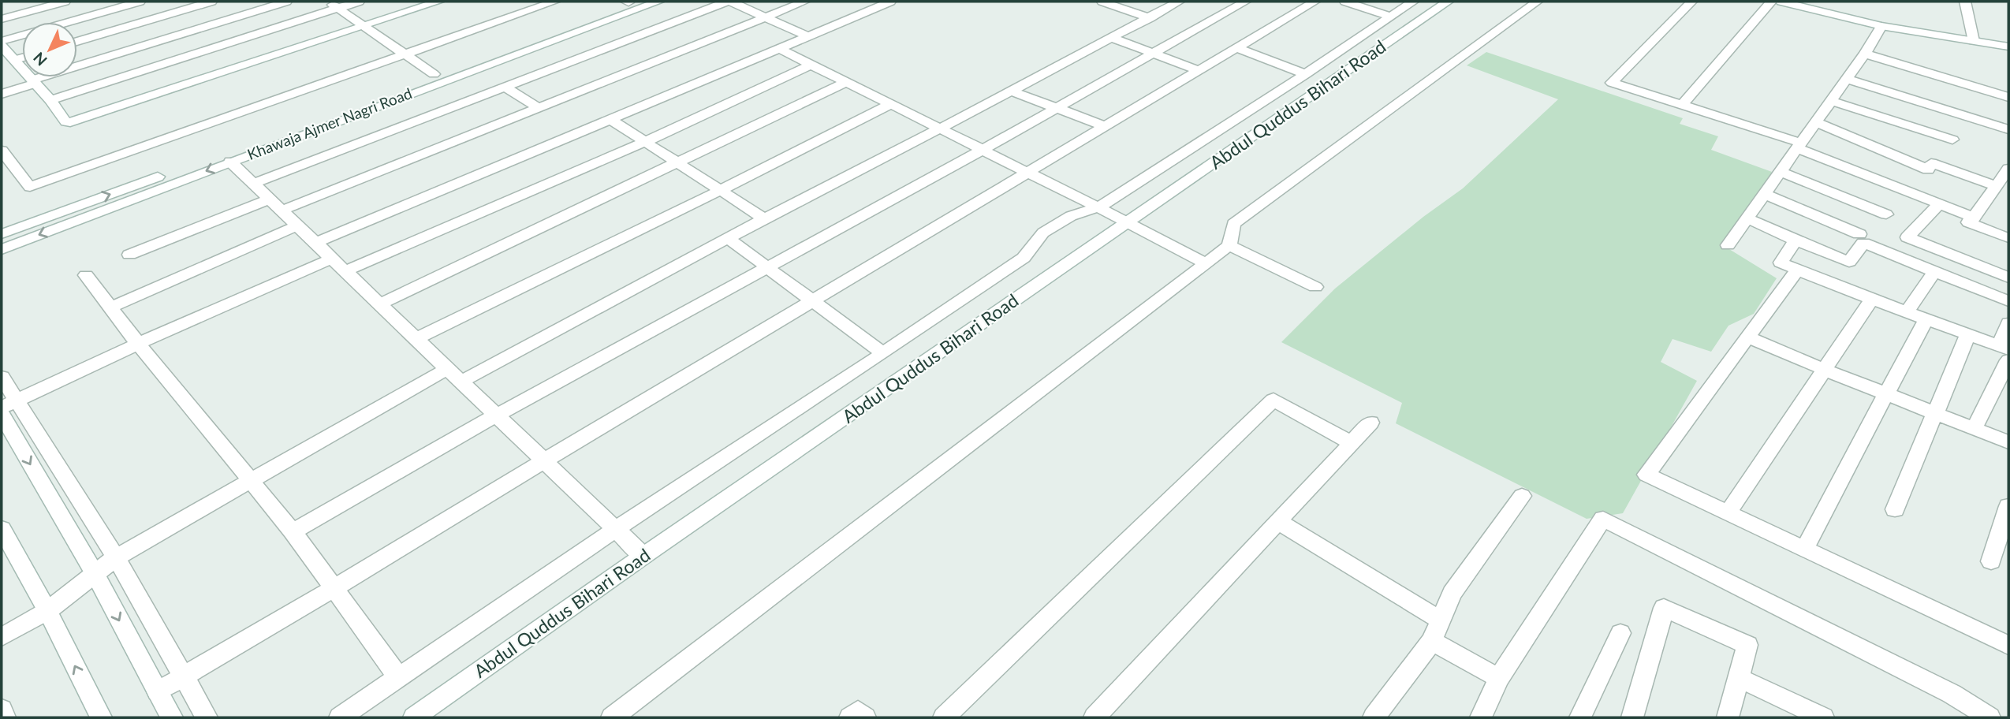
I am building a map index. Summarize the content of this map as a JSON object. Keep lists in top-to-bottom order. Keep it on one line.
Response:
{"streets":{"street":["Abdul Quddus Bihari Road","Khawaja Ajmer Nagri Road"]},"north":"bottom left"}
